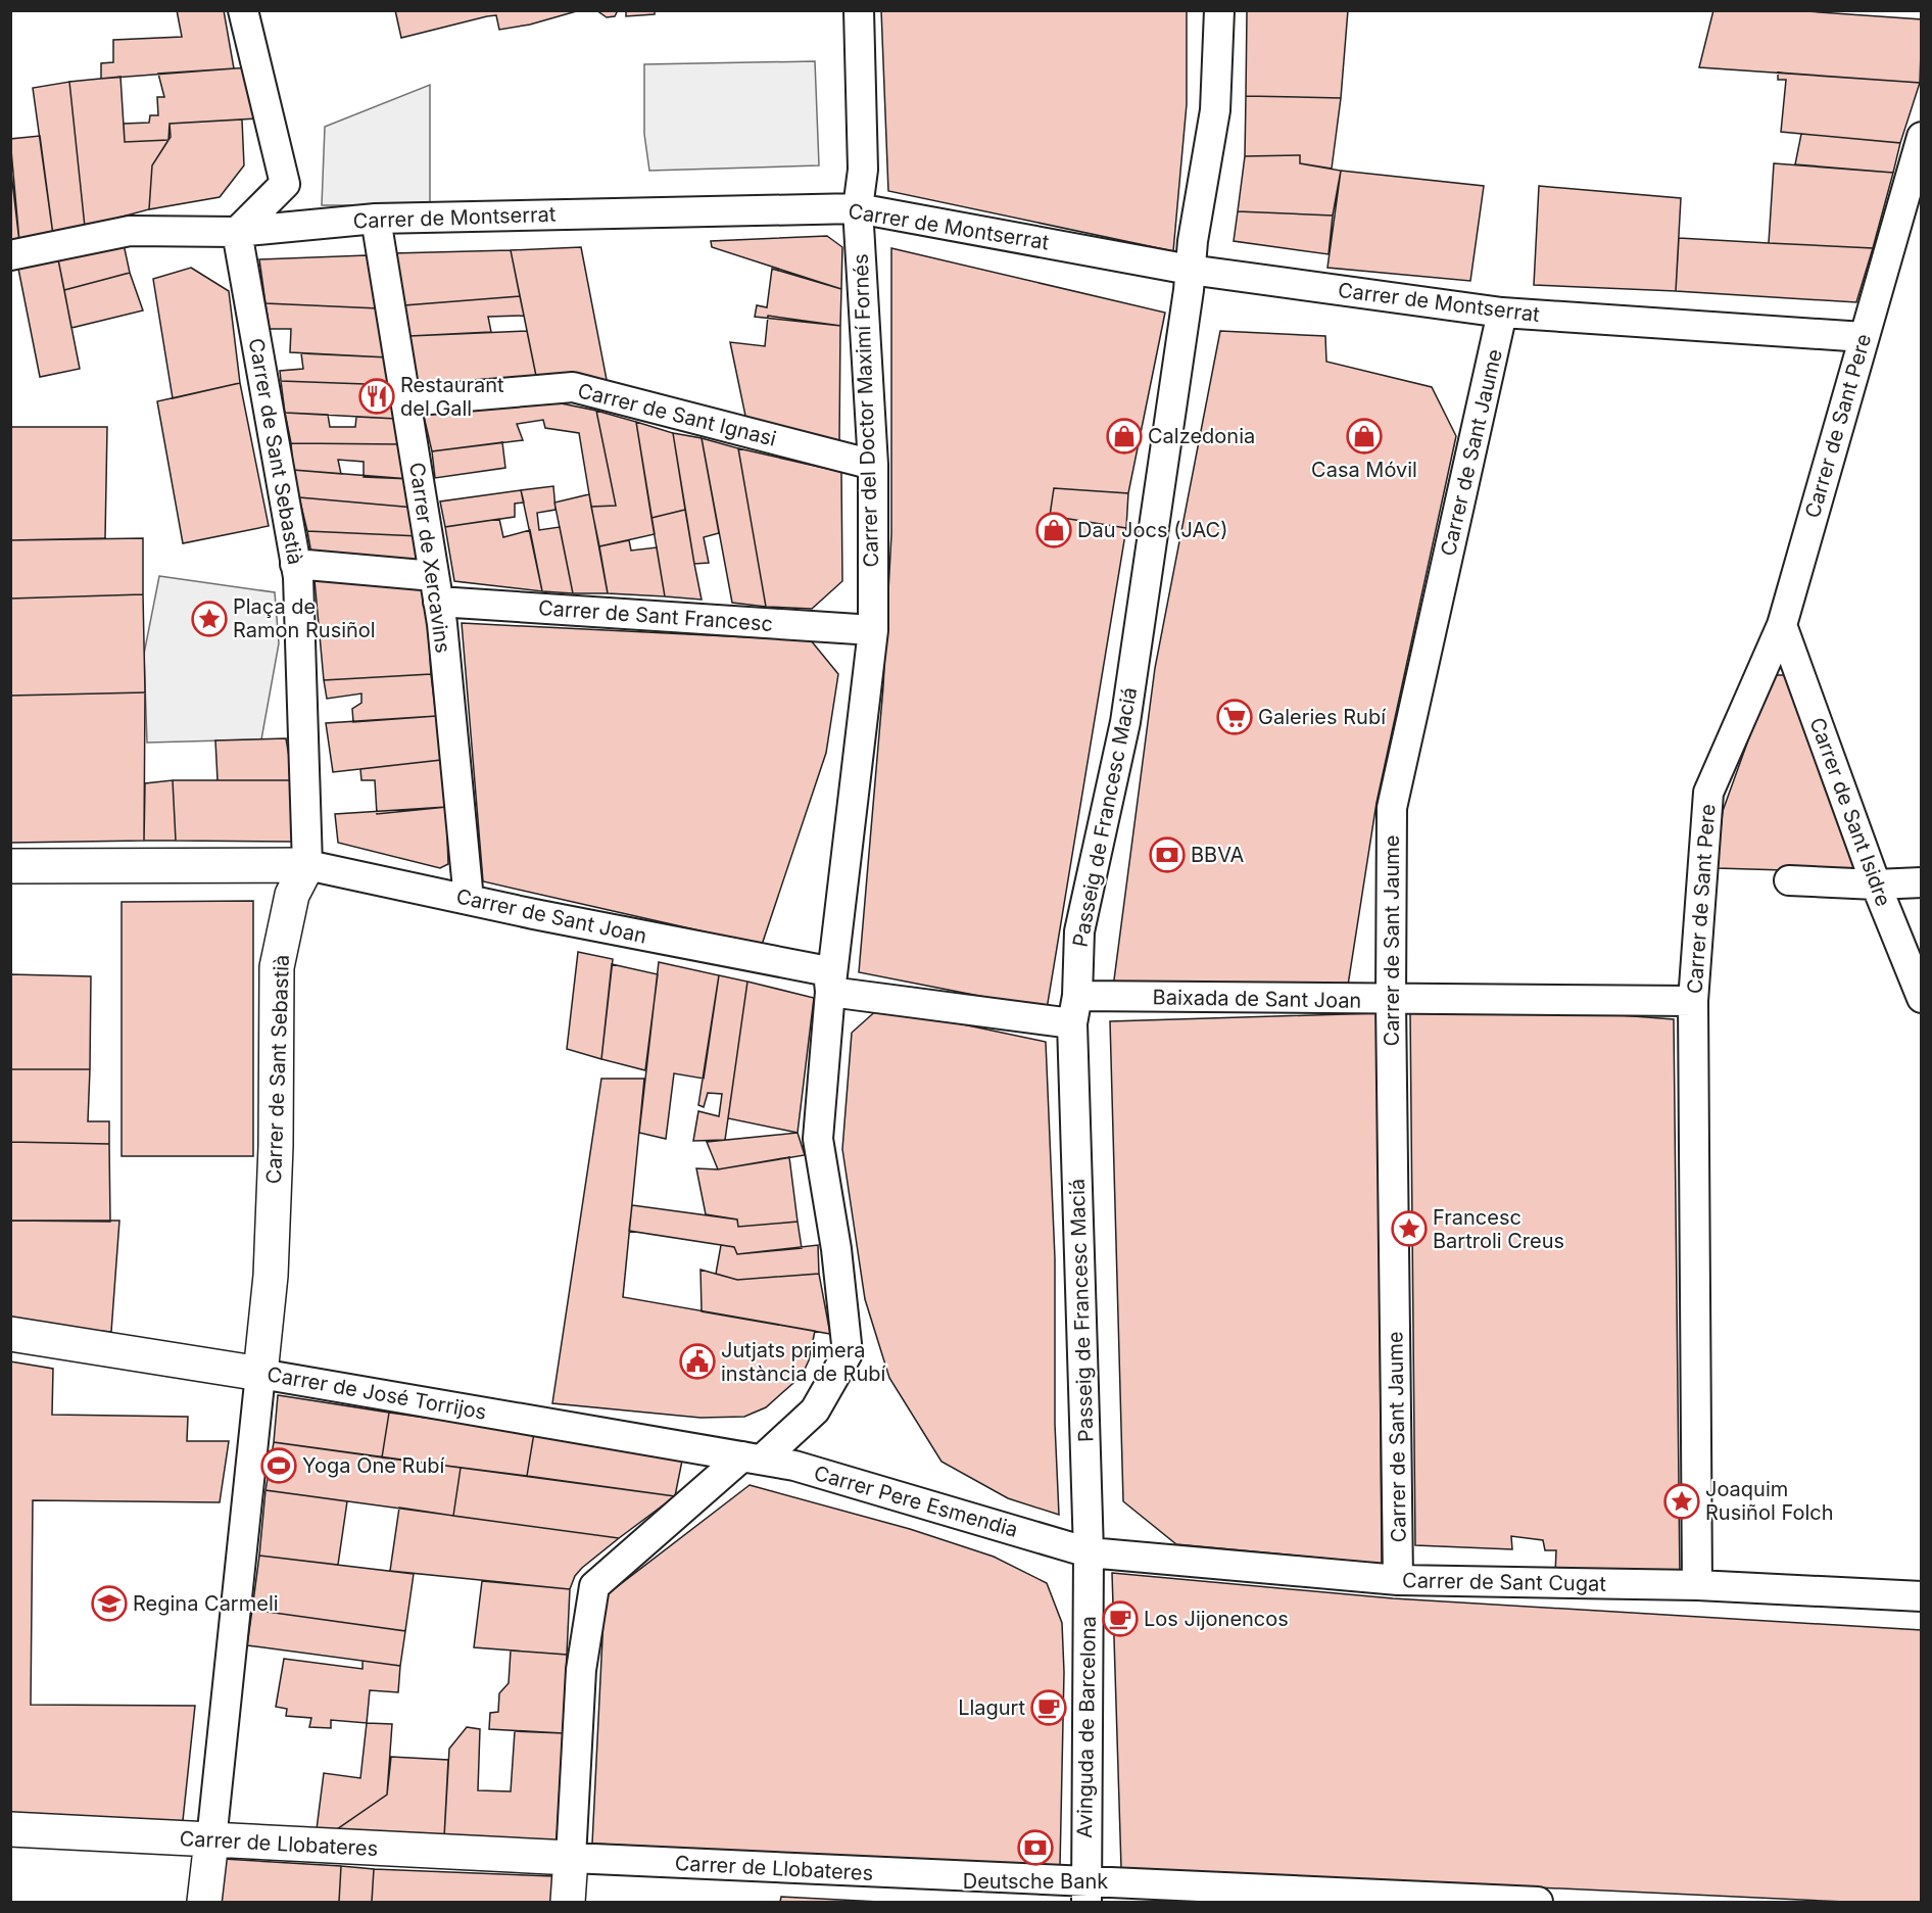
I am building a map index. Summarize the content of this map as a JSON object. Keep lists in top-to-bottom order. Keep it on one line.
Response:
{"streets":{"street":["Carrer de Montserrat","Carrer del Doctor Maximí Fornés","Carrer de Sant Ignasi","Carrer de Sant Pere","Carrer de Sant Sebastià","Carrer de Sant Jaume","Carrer de Xercavins","Carrer de Sant Francesc","Carrer de Sant Isidre","Passeig de Francesc Maciá","Carrer de Sant Joan","Baixada de Sant Joan","Carrer de José Torrijos","Carrer Pere Esmendia","Carrer de Sant Cugat","Avinguda de Barcelona","Carrer de Llobateres"]},"crossings":[["Carrer de Montserrat","Carrer del Doctor Maximí Fornés"],["Carrer de Montserrat","Carrer de Sant Pere"],["Carrer de Montserrat","Carrer de Sant Sebastià"],["Carrer de Montserrat","Carrer de Sant Jaume"],["Carrer de Montserrat","Carrer de Xercavins"],["Carrer de Montserrat","Passeig de Francesc Maciá"],["Carrer del Doctor Maximí Fornés","Carrer de Sant Ignasi"],["Carrer del Doctor Maximí Fornés","Carrer de Sant Francesc"],["Carrer del Doctor Maximí Fornés","Carrer de Sant Joan"],["Carrer del Doctor Maximí Fornés","Carrer de José Torrijos"],["Carrer del Doctor Maximí Fornés","Carrer Pere Esmendia"],["Carrer del Doctor Maximí Fornés","Carrer de Llobateres"],["Carrer de Sant Ignasi","Carrer de Xercavins"],["Carrer de Sant Pere","Carrer de Sant Isidre"],["Carrer de Sant Pere","Baixada de Sant Joan"],["Carrer de Sant Pere","Carrer de Sant Cugat"],["Carrer de Sant Sebastià","Carrer de Sant Francesc"],["Carrer de Sant Sebastià","Carrer de Sant Joan"],["Carrer de Sant Sebastià","Carrer de José Torrijos"],["Carrer de Sant Sebastià","Carrer de Llobateres"],["Carrer de Sant Jaume","Baixada de Sant Joan"],["Carrer de Sant Jaume","Carrer de Sant Cugat"],["Carrer de Xercavins","Carrer de Sant Francesc"],["Carrer de Xercavins","Carrer de Sant Joan"],["Passeig de Francesc Maciá","Baixada de Sant Joan"],["Passeig de Francesc Maciá","Carrer Pere Esmendia"],["Passeig de Francesc Maciá","Carrer de Sant Cugat"],["Passeig de Francesc Maciá","Avinguda de Barcelona"],["Carrer de José Torrijos","Carrer Pere Esmendia"],["Carrer Pere Esmendia","Carrer de Sant Cugat"],["Carrer Pere Esmendia","Avinguda de Barcelona"],["Carrer de Sant Cugat","Avinguda de Barcelona"],["Avinguda de Barcelona","Carrer de Llobateres"]],"places":{"restaurant":["Restaurant del Gall"],"shop":["Calzedonia","Casa Móvil","Dau Jocs (JAC)"],"place":["Plaça de Ramon Rusiñol","Francesc Bartroli Creus","Joaquim Rusiñol Folch"],"supermarket":["Galeries Rubí"],"bank":["BBVA","Deutsche Bank"],"public building":["Jutjats primera instància de Rubí"],"sports":["Yoga One Rubí"],"school or university":["Regina Carmeli"],"cafe":["Los Jijonencos","Llagurt"]}}
